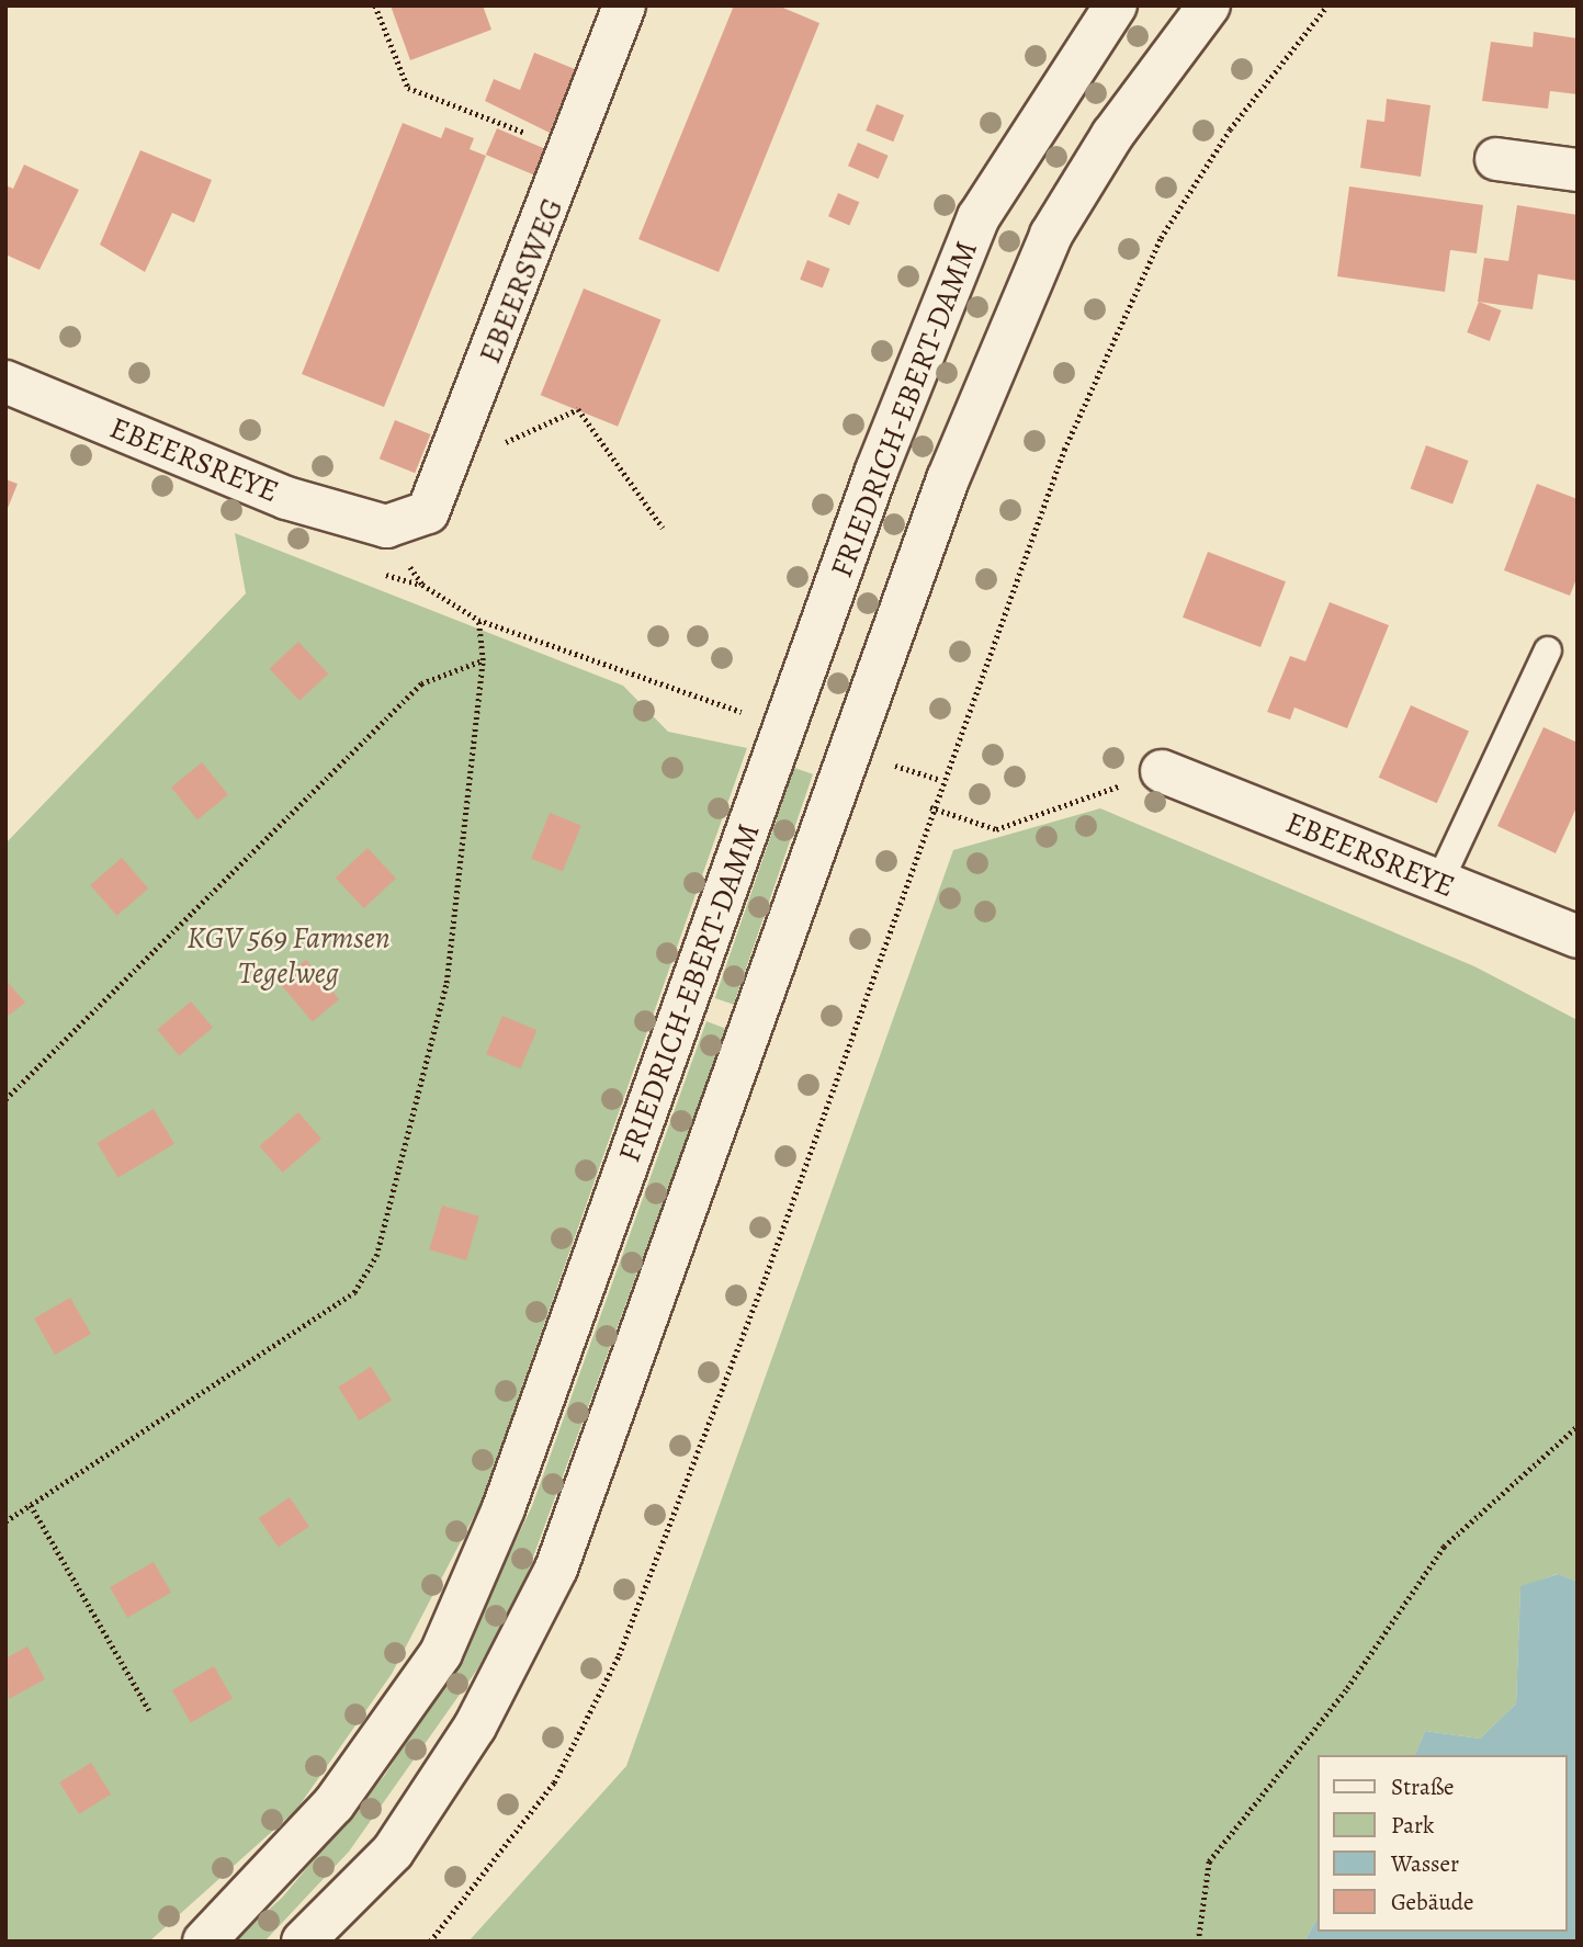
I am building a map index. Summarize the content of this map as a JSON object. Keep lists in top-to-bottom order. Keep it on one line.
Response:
{"streets":{"main road":["EBEERSWEG","FRIEDRICH-EBERT-DAMM","EBEERSREYE"]},"crossings":[["EBEERSWEG","EBEERSREYE"]],"parks":["KGV 569 Farmsen Tegelweg"],"legend":["Straße","Park","Wasser","Gebäude"]}
